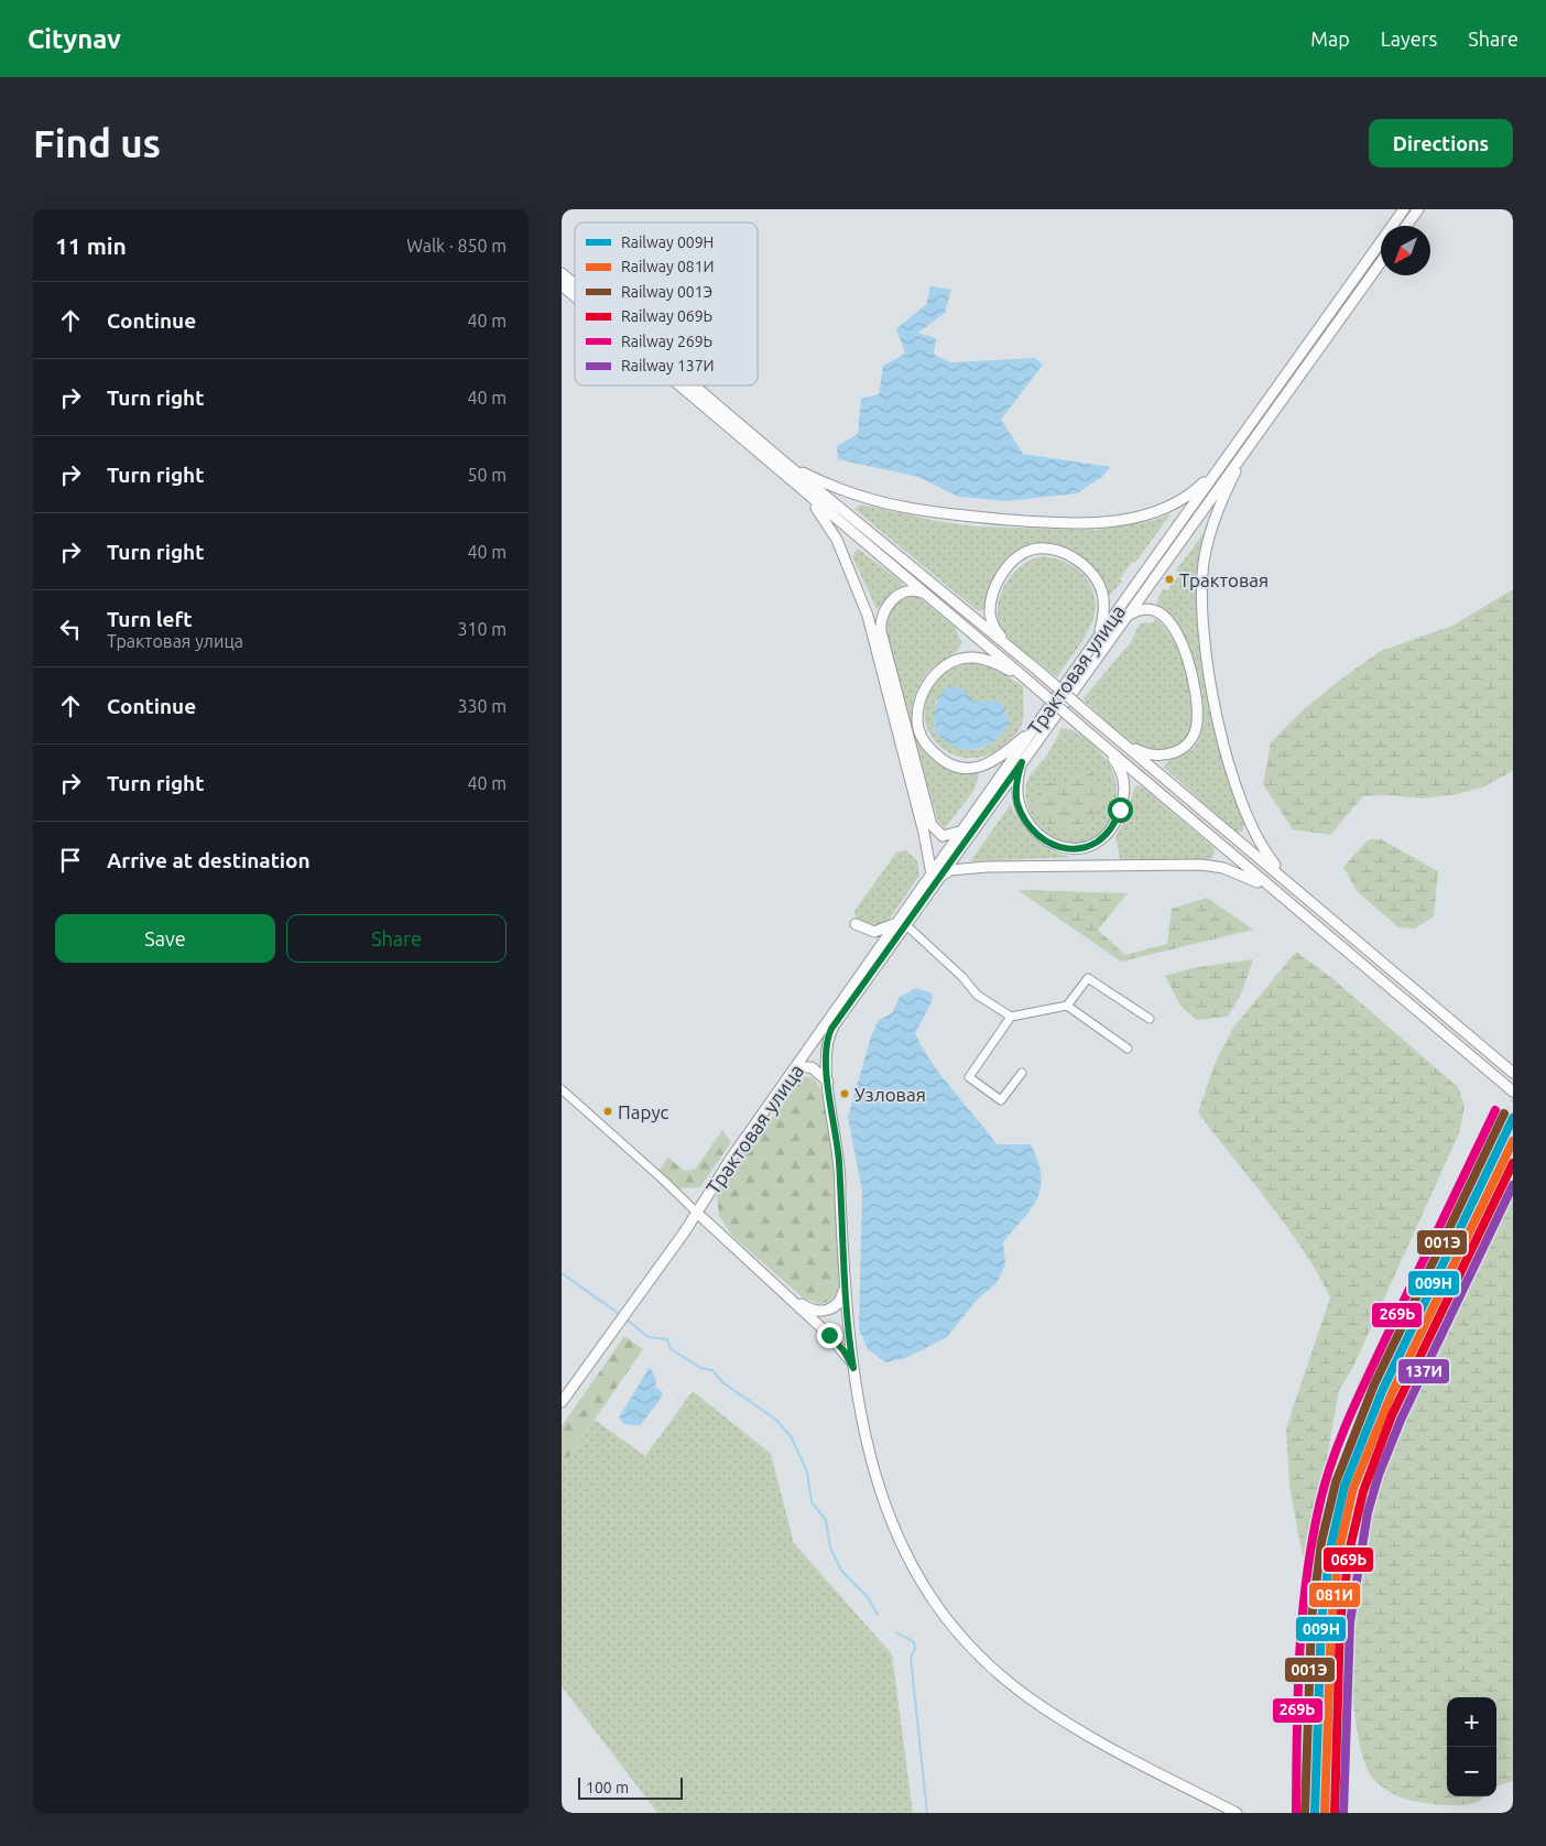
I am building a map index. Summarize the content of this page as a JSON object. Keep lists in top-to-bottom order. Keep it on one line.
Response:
{"streets":{"main road":["Трактовая улица"]},"places":["Трактовая","Узловая","Парус"],"lines":["rail line 269Ь","rail line 001Э","rail line 009Н","rail line 081И","rail line 069Ь","rail line 137И"],"legend":["Railway 009Н","Railway 081И","Railway 001Э","Railway 069Ь","Railway 269Ь","Railway 137И"],"scale_bar":"100 m","north":"bottom left","page":{"header":"Citynav","nav":["Map","Layers","Share"],"buttons":["Directions",["Save","Share"]],"title":"Find us","heading":["11 min","Walk · 850 m"],"list":[["Continue","40 m"],["Turn right","40 m"],["Turn right","50 m"],["Turn right","40 m"],["Turn left","Трактовая улица","310 m"],["Continue","330 m"],["Turn right","40 m"],"Arrive at destination"],"map_buttons":["+","−"],"scale":"100 m"}}
